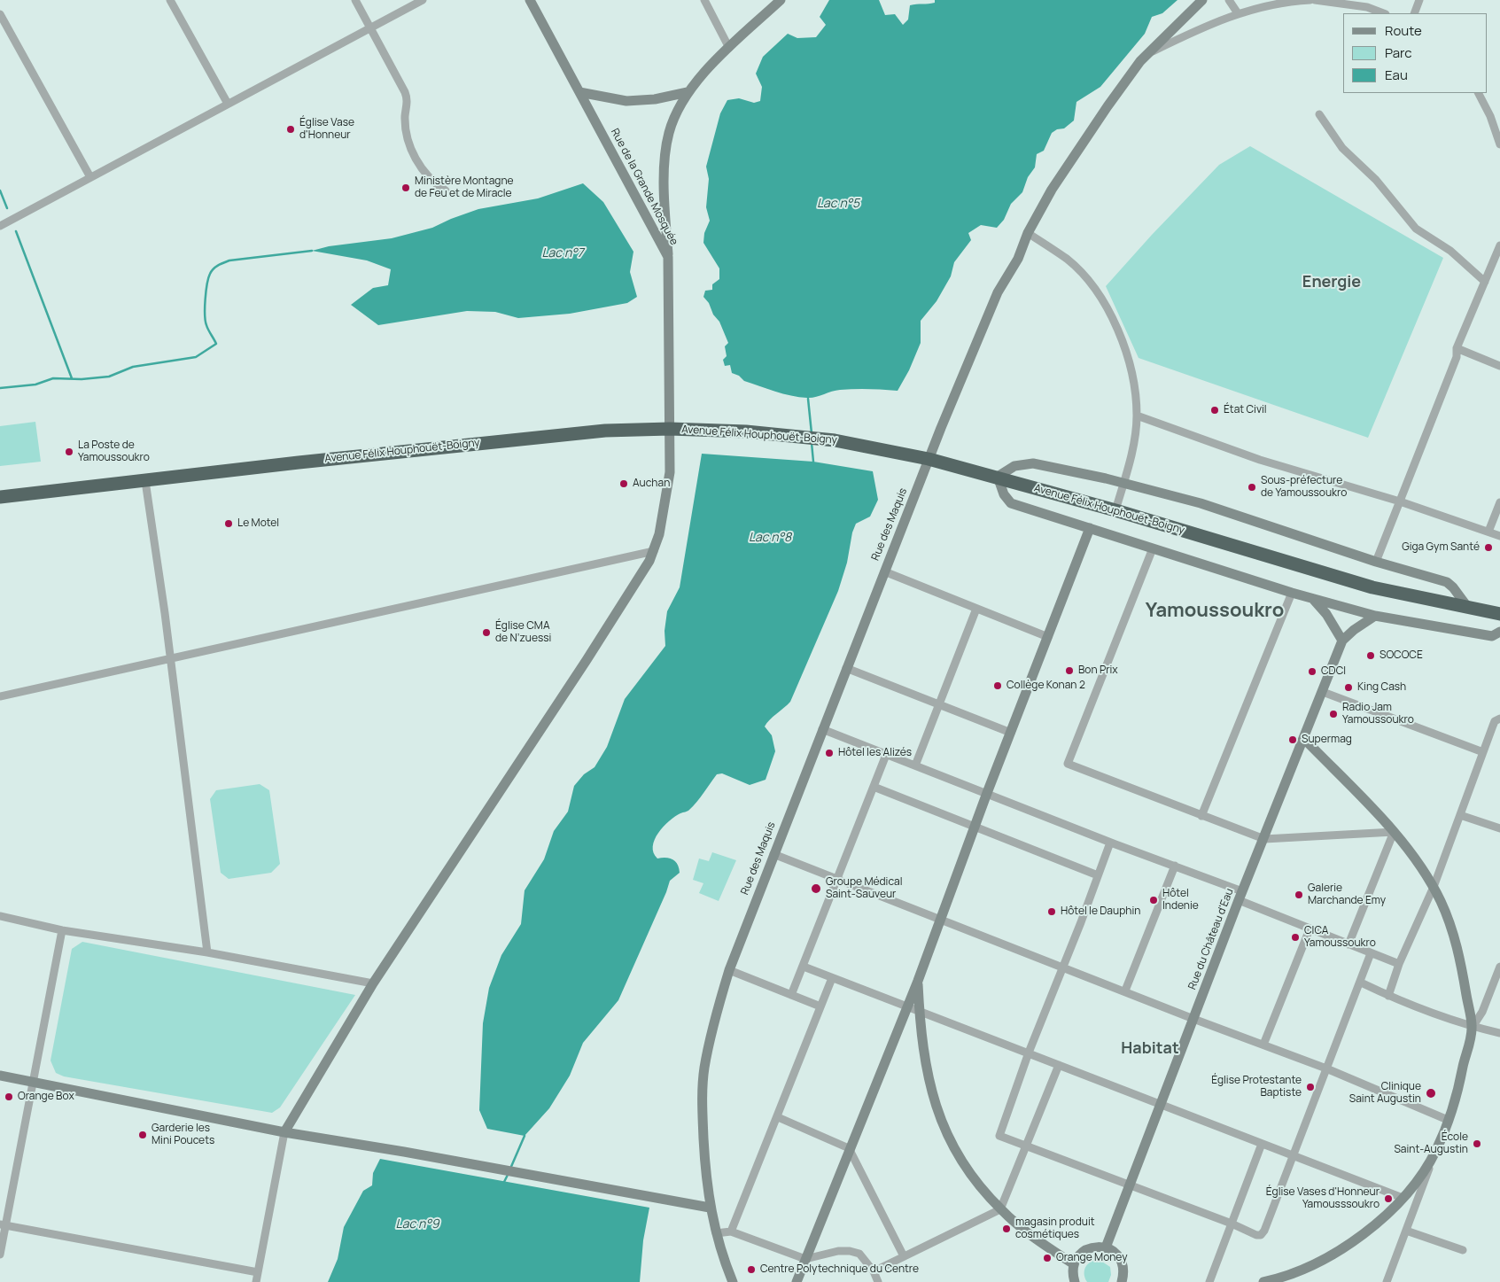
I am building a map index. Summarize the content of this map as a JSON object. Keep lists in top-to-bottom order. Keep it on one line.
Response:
{"streets":{"highway":["Avenue Félix Houphouët-Boigny"],"street":["Rue de la Grande Mosquée","Rue des Maquis","Rue du Château d'Eau"]},"crossings":[["Rue de la Grande Mosquée","Avenue Félix Houphouët-Boigny"],["Avenue Félix Houphouët-Boigny","Rue des Maquis"]],"districts":["Energie","Yamoussoukro","Habitat"],"water":["Lac n°5","Lac n°7","Lac n°8","Lac n°9"],"places":["Église Vase d'Honneur","Ministère Montagne de Feu et de Miracle","État Civil","La Poste de Yamoussoukro","Auchan","Sous-préfecture de Yamoussoukro","Le Motel","Giga Gym Santé","Église CMA de N’zuessi","SOCOCE","Bon Prix","CDCI","Collège Konan 2","King Cash","Radio Jam Yamoussoukro","Supermag","Hôtel les Alizés","Groupe Médical Saint-Sauveur","Galerie Marchande Emy","Hôtel Indenie","Hôtel le Dauphin","CICA Yamoussoukro","Église Protestante Baptiste","Clinique Saint Augustin","Orange Box","Garderie les Mini Poucets","École Saint-Augustin","Église Vases d'Honneur Yamousssoukro","magasin produit cosmétiques","Orange Money","Centre Polytechnique du Centre"],"legend":["Route","Parc","Eau"]}
